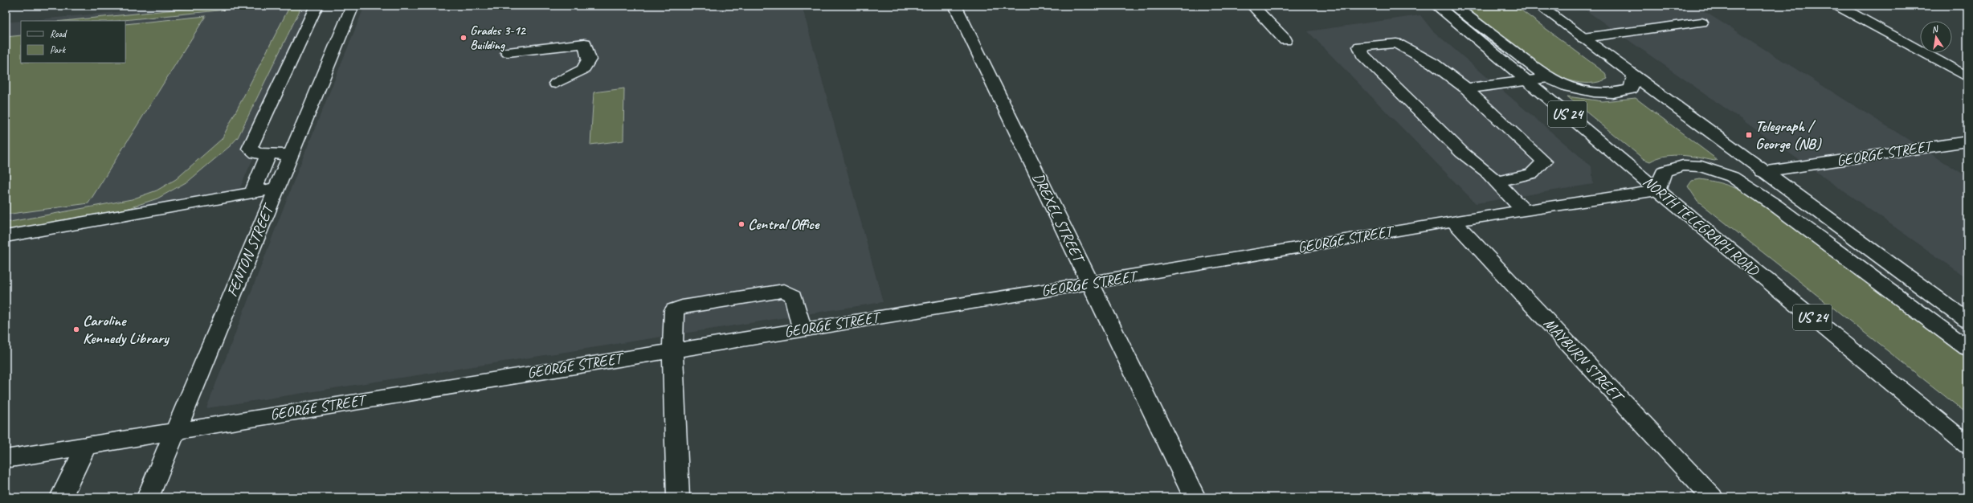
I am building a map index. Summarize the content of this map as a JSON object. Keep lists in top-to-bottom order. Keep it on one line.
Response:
{"streets":{"street":["US 24","GEORGE STREET","DREXEL STREET","NORTH TELEGRAPH ROAD","FENTON STREET","MAYBURN STREET"]},"crossings":[["GEORGE STREET","DREXEL STREET"],["GEORGE STREET","NORTH TELEGRAPH ROAD"],["GEORGE STREET","FENTON STREET"],["GEORGE STREET","MAYBURN STREET"]],"places":{"other":["Grades 3-12 Building","Central Office","Caroline Kennedy Library"],"transit":["Telegraph / George (NB)"]},"legend":["Road","Park"],"north":"top"}
